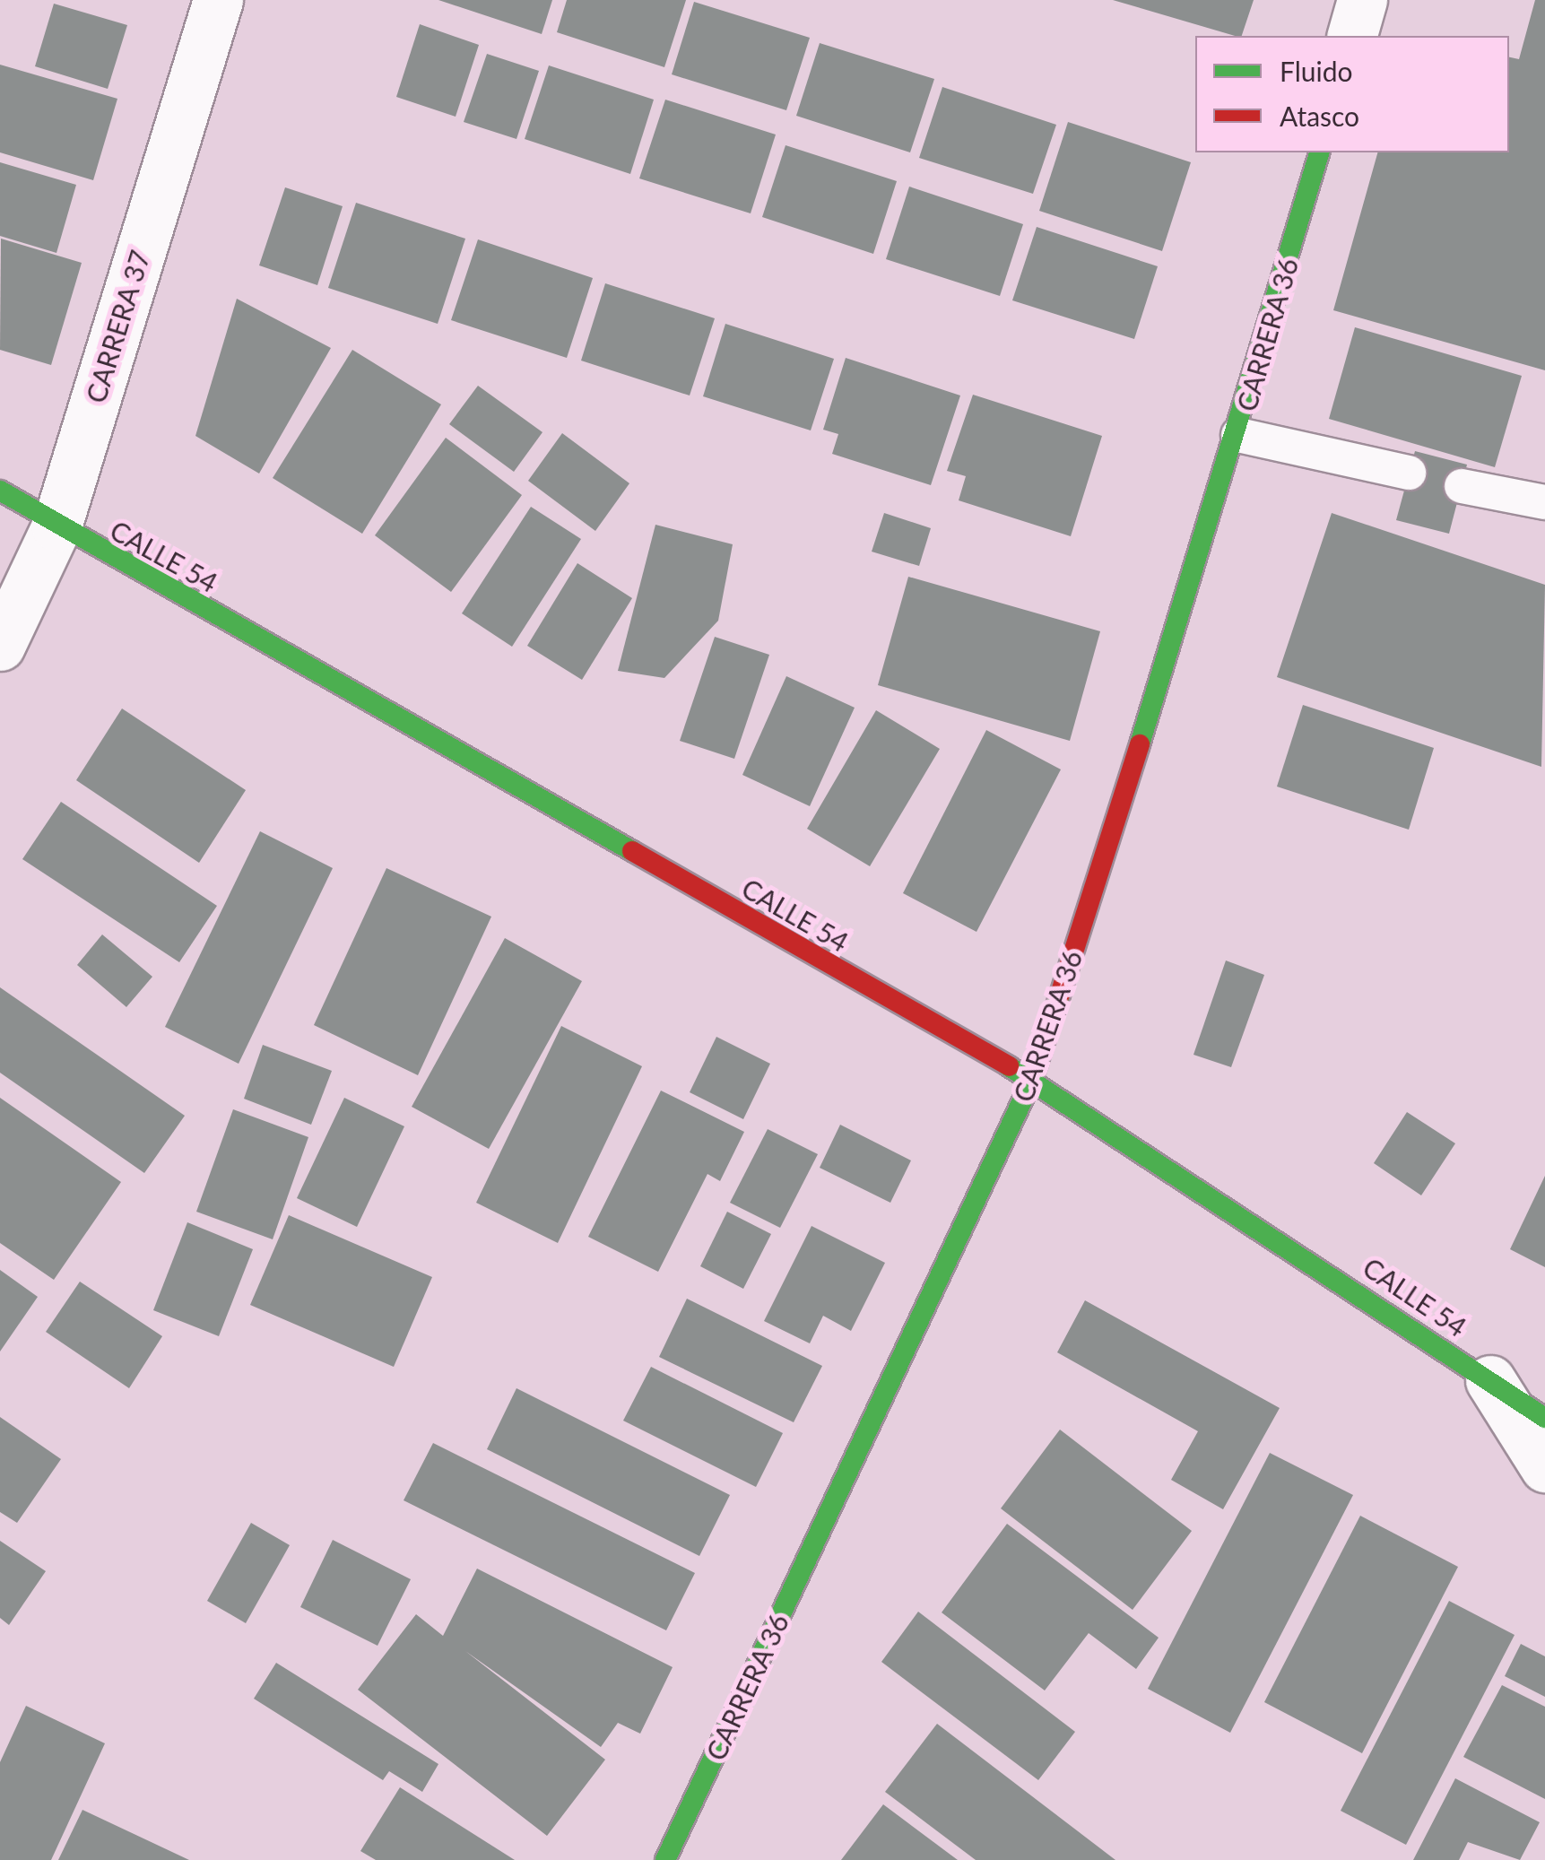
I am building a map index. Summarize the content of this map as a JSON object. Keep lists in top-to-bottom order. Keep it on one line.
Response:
{"streets":{"street":["CARRERA 37","CARRERA 36","CALLE 54"]},"crossings":[["CARRERA 37","CALLE 54"],["CARRERA 36","CALLE 54"]],"legend":["Fluido","Atasco"]}
